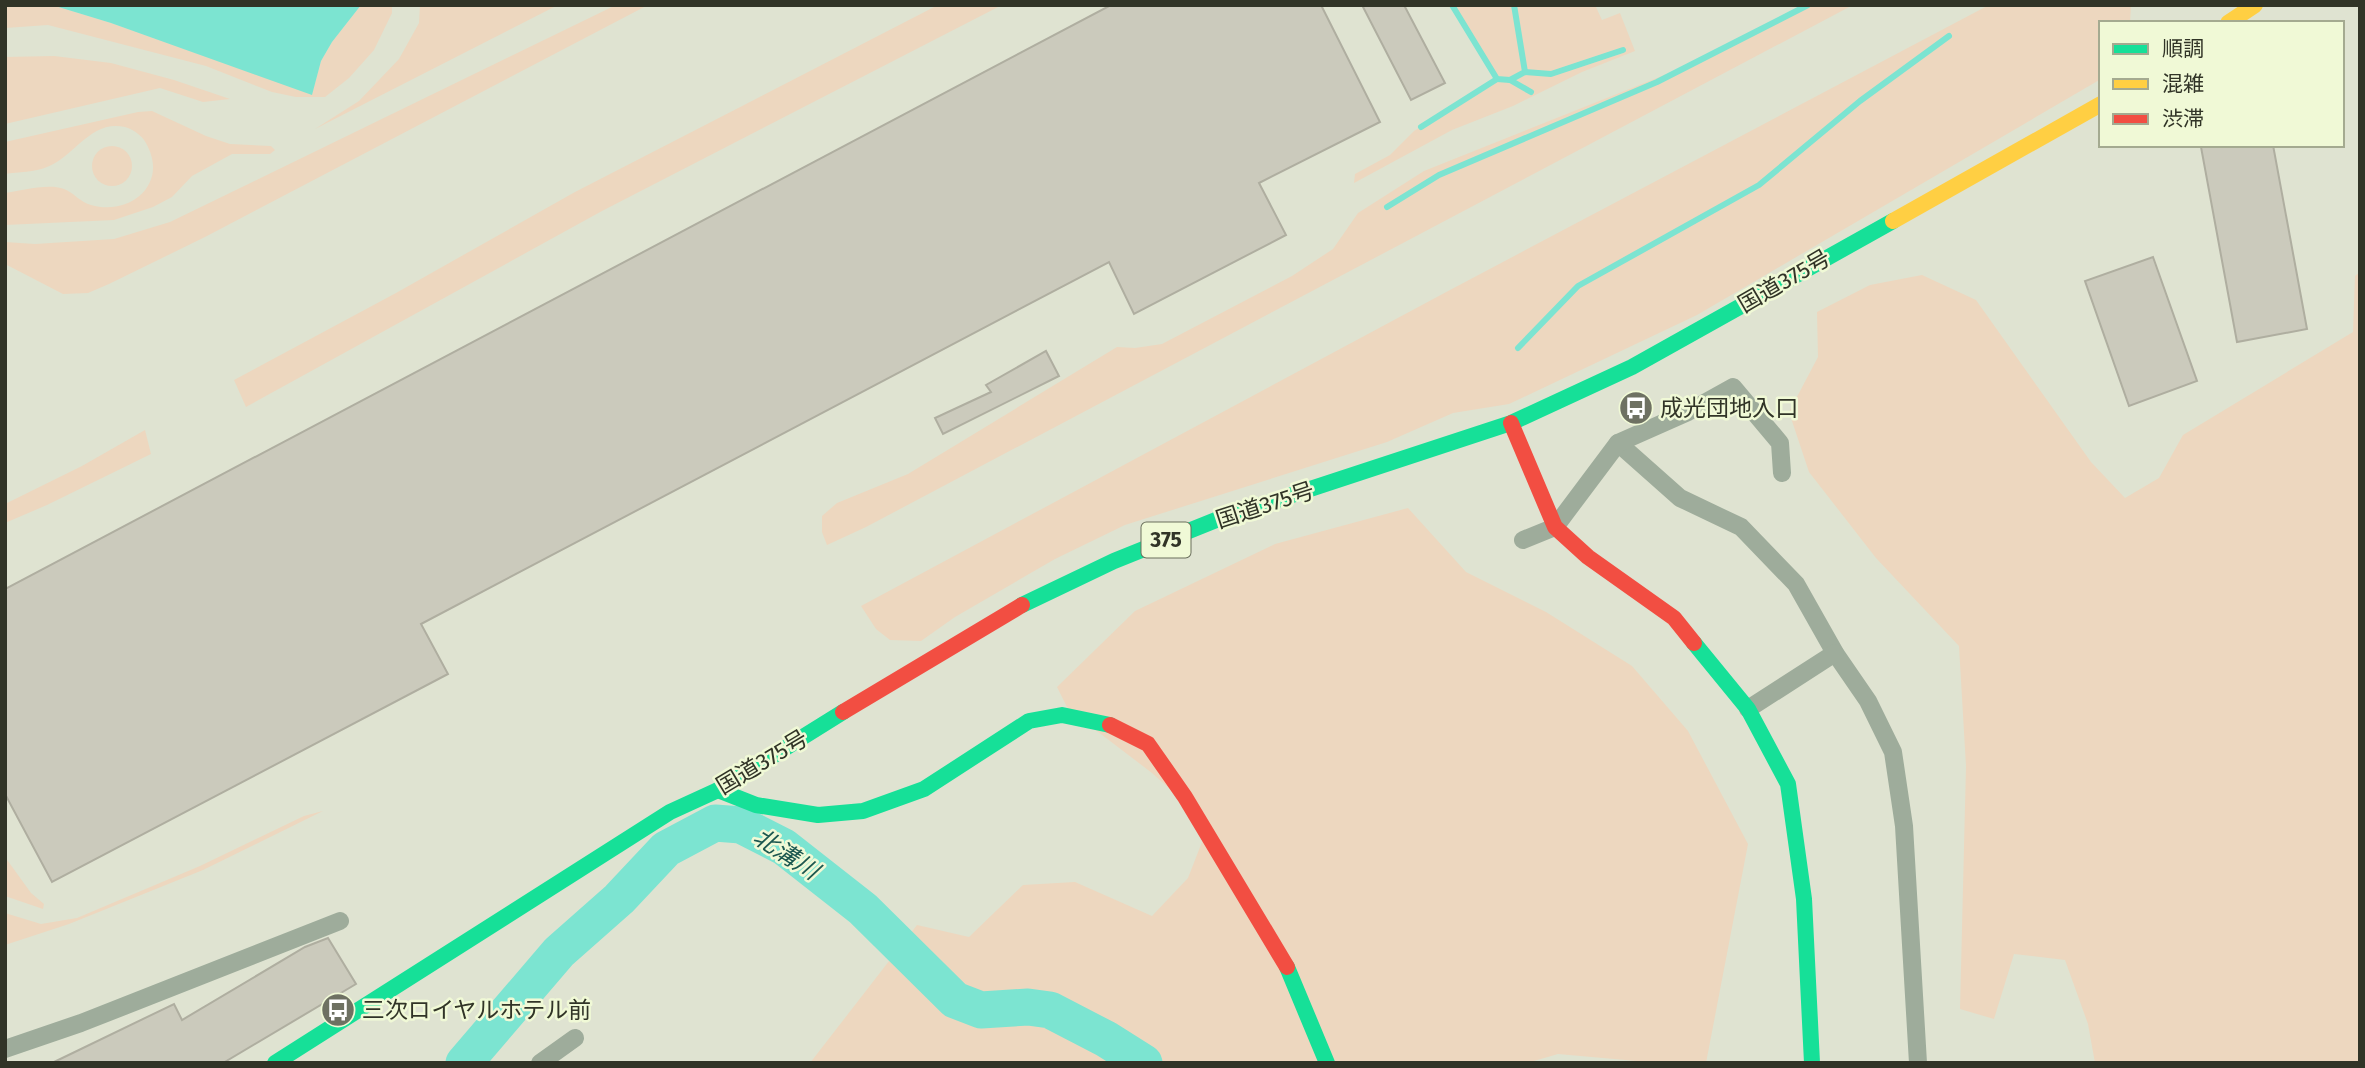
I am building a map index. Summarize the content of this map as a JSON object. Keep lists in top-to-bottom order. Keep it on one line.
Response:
{"streets":{"main road":["国道375号","375"]},"water":["北溝川"],"places":{"bus stop":["成光団地入口","三次ロイヤルホテル前"]},"legend":["順調","混雑","渋滞"]}
